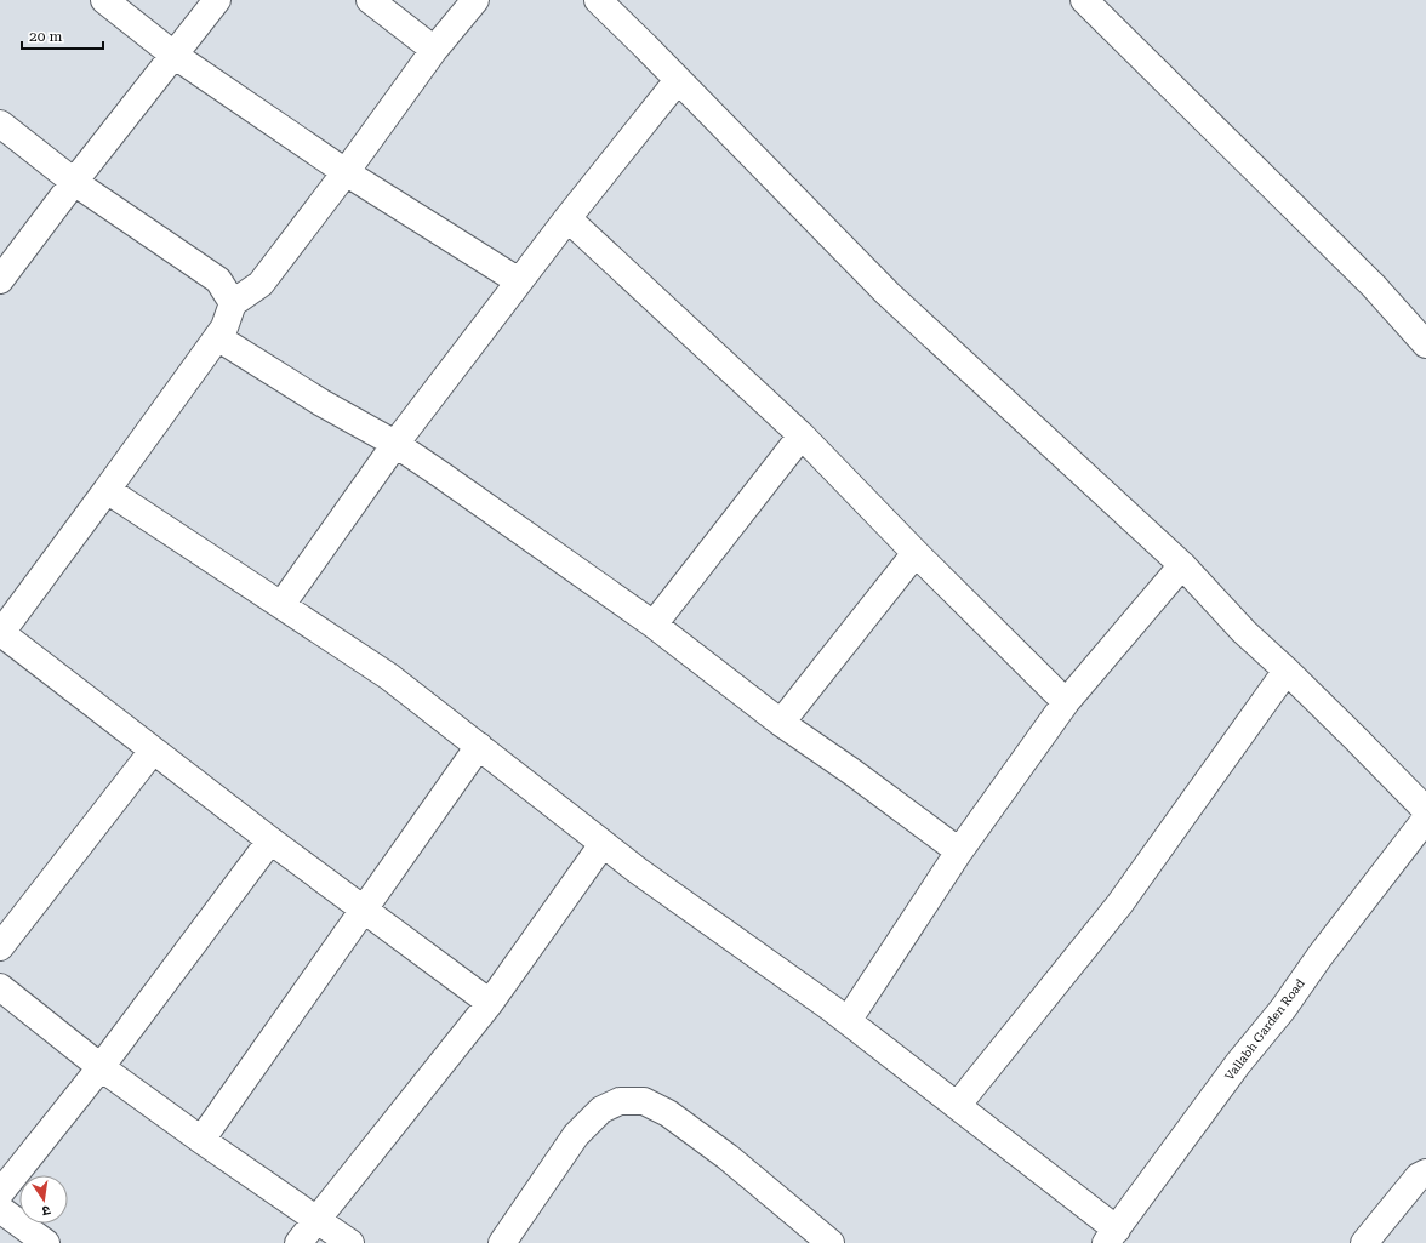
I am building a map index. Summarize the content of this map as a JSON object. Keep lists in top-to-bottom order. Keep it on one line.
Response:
{"streets":{"street":["Vallabh Garden Road"]},"scale_bar":"20 m","north":"bottom"}
